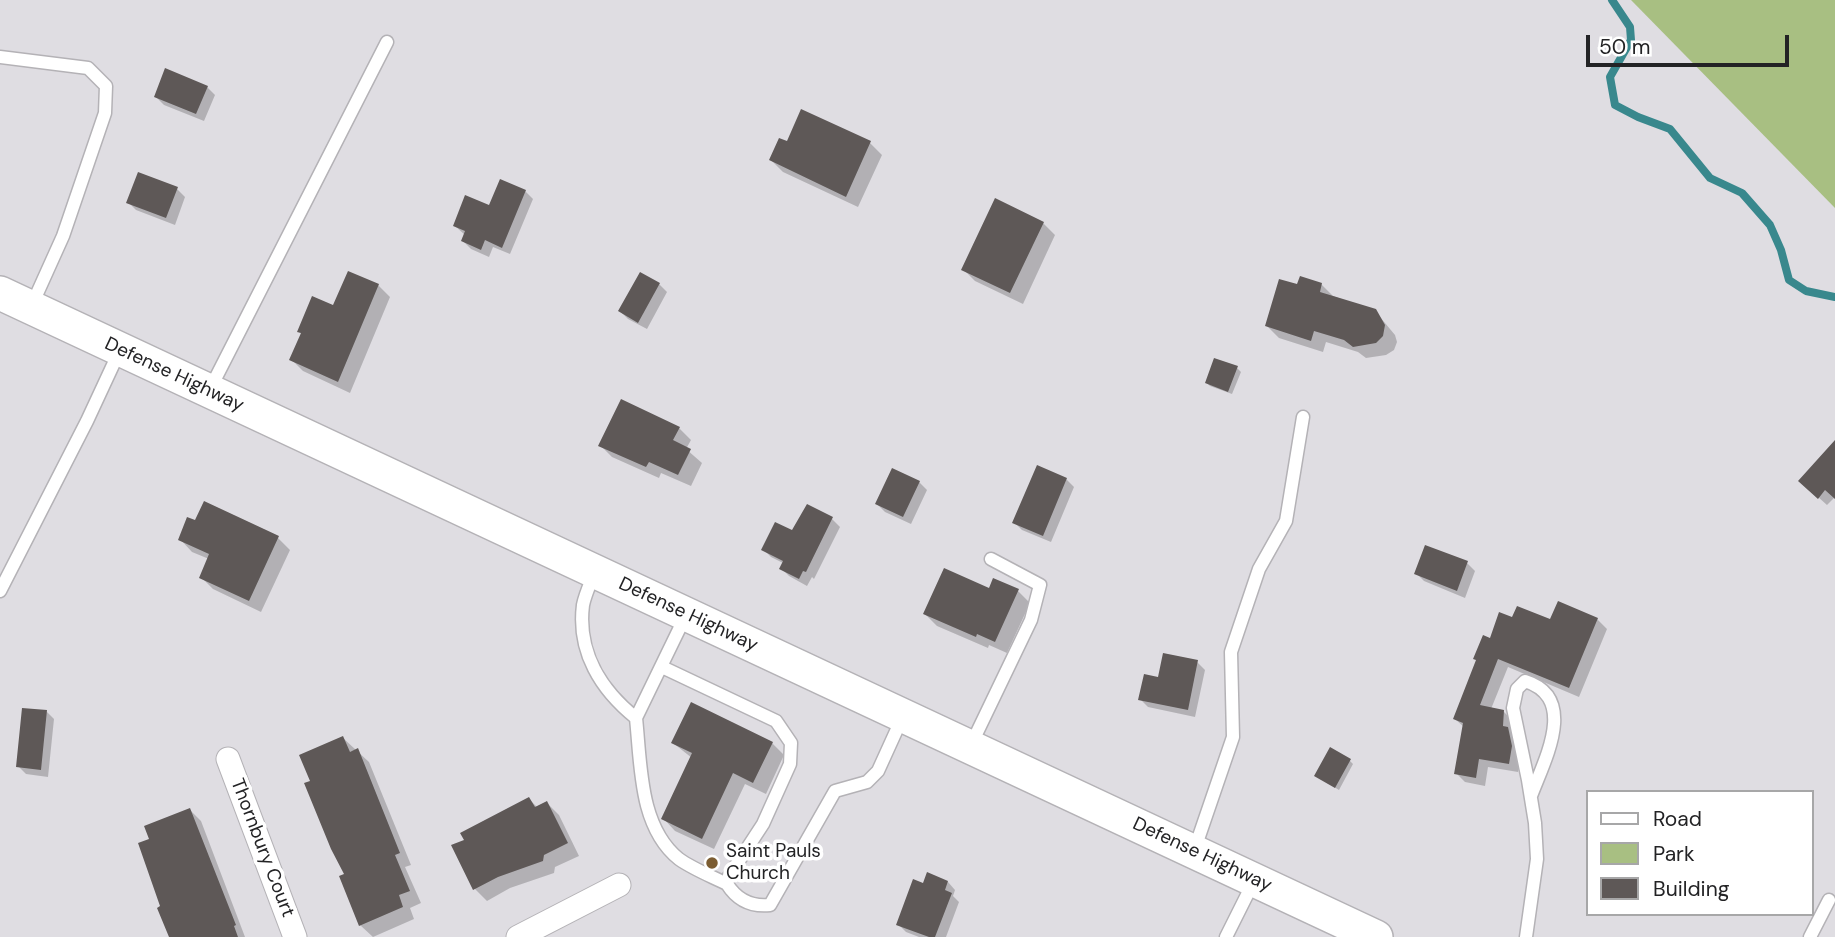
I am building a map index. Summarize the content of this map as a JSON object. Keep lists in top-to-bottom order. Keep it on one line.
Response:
{"streets":{"main road":["Defense Highway"],"street":["Thornbury Court"]},"places":["Saint Pauls Church"],"legend":["Road","Park","Building"],"scale_bar":"50 m"}
